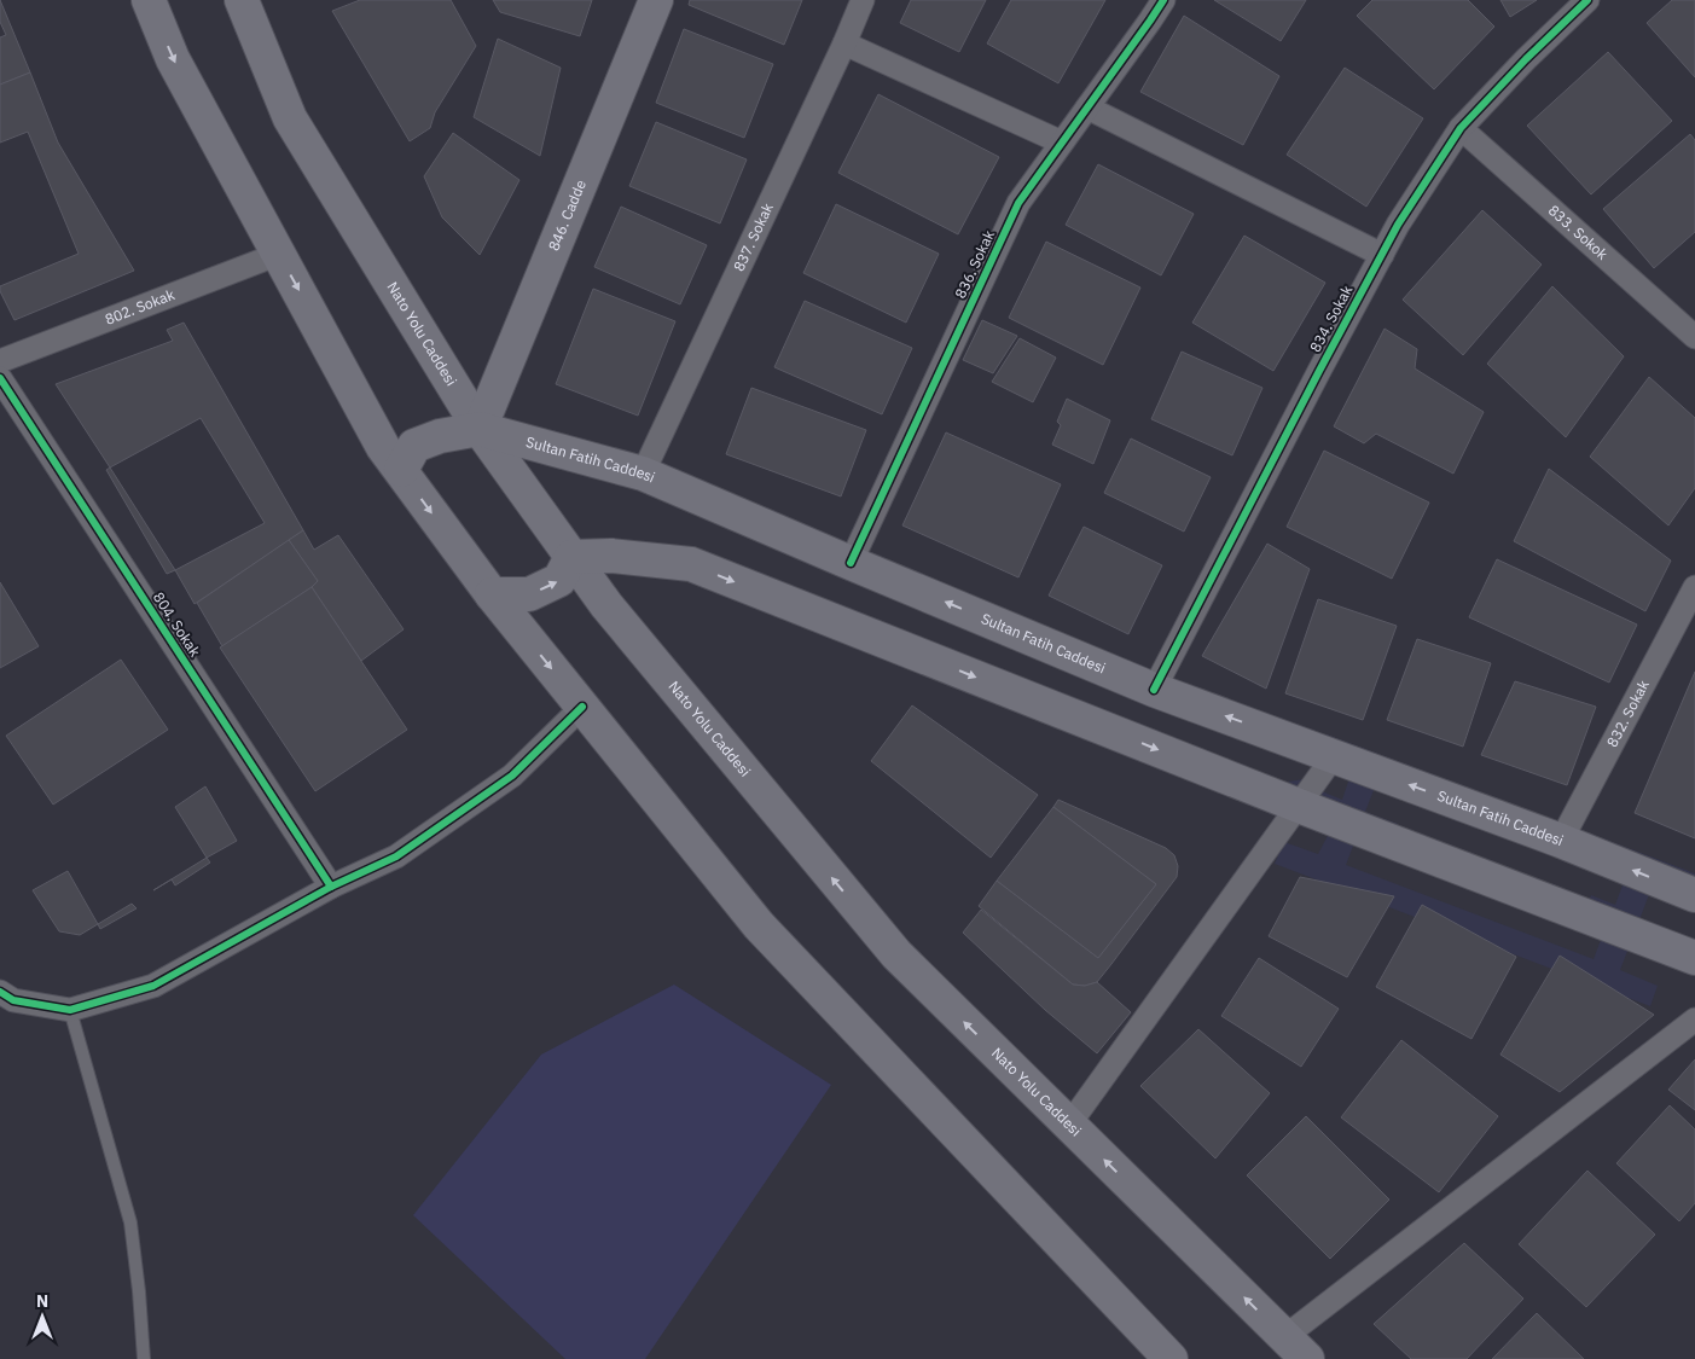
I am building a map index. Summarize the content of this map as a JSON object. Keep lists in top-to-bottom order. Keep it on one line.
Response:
{"streets":{"main road":["846. Cadde","Nato Yolu Caddesi","Sultan Fatih Caddesi"],"street":["833. Sokok","837. Sokak","836. Sokak","802. Sokak","834. Sokak","804. Sokak","832. Sokak"]},"crossings":[["846. Cadde","Nato Yolu Caddesi"],["846. Cadde","Sultan Fatih Caddesi"],["833. Sokok","834. Sokak"],["837. Sokak","Sultan Fatih Caddesi"],["836. Sokak","Sultan Fatih Caddesi"],["834. Sokak","Sultan Fatih Caddesi"],["Nato Yolu Caddesi","Sultan Fatih Caddesi"],["Sultan Fatih Caddesi","832. Sokak"]],"north":"top"}
